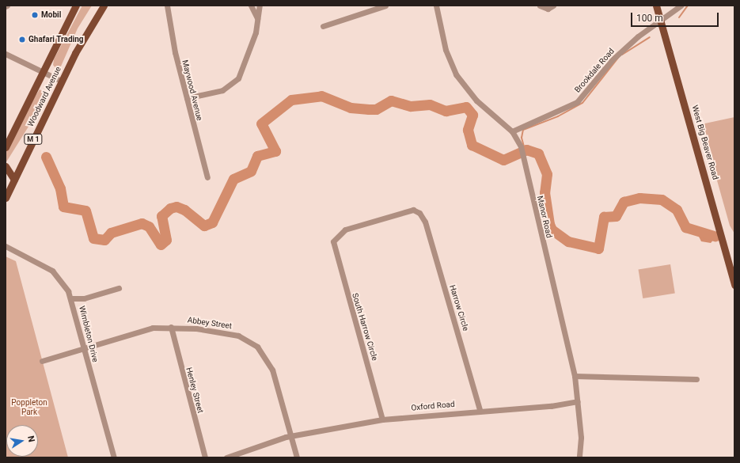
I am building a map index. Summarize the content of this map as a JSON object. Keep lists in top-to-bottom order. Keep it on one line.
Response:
{"streets":{"main road":["Woodward Avenue","M 1","West Big Beaver Road"],"street":["Brookdale Road","Maywood Avenue","Manor Road","Harrow Circle","Abbey Street","South Harrow Circle","Wimbleton Drive","Henley Street","Oxford Road"]},"crossings":[["Brookdale Road","West Big Beaver Road"],["Brookdale Road","Manor Road"],["Manor Road","Oxford Road"],["Harrow Circle","South Harrow Circle"],["Harrow Circle","Oxford Road"],["Abbey Street","Wimbleton Drive"],["Abbey Street","Henley Street"],["Abbey Street","Oxford Road"],["South Harrow Circle","Oxford Road"]],"parks":["Poppleton Park"],"places":["Mobil","Ghafari Trading"],"scale_bar":"100 m","north":"right"}
